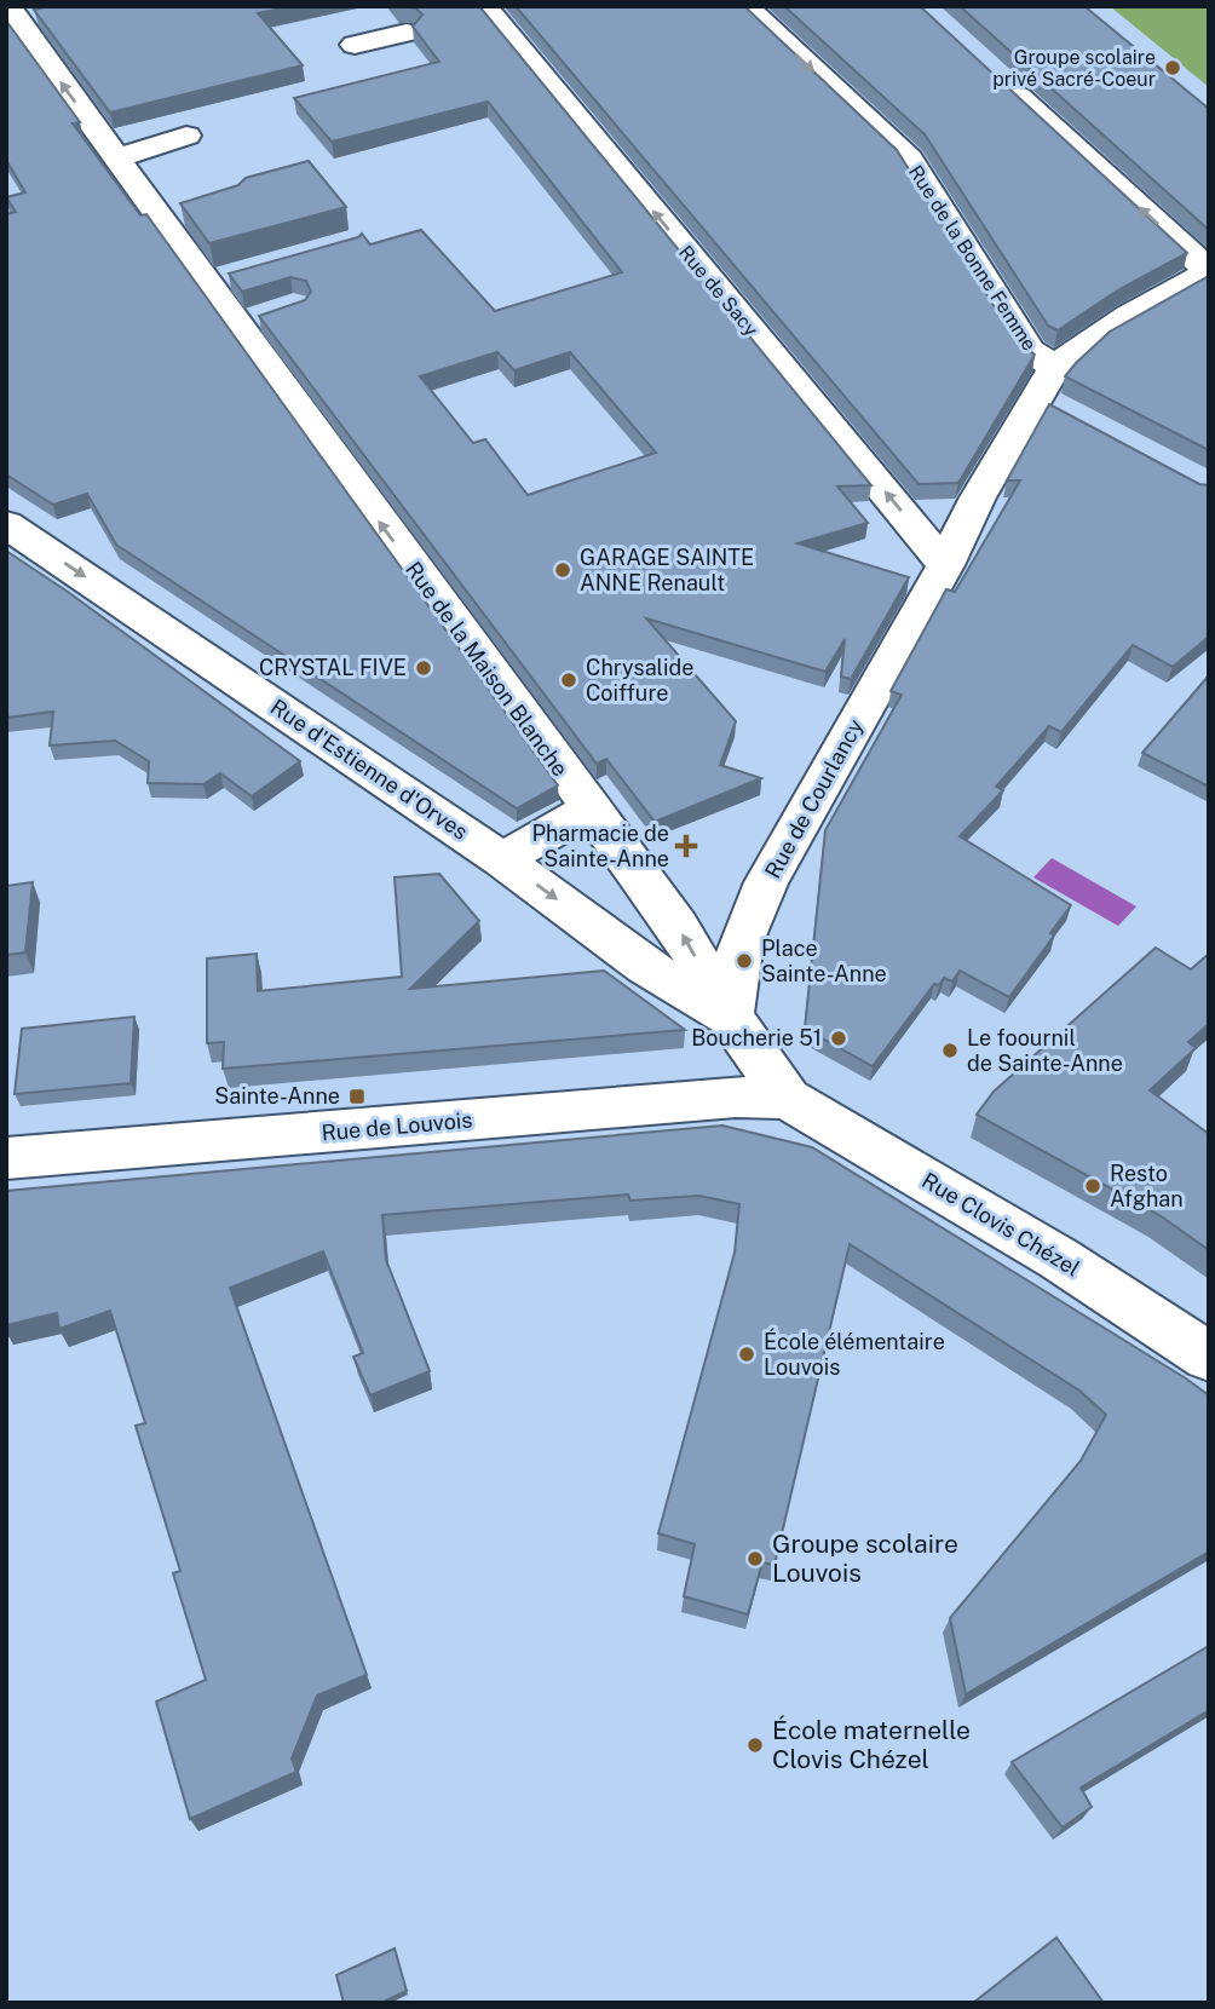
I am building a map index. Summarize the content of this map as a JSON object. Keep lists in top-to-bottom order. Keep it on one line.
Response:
{"streets":{"street":["Rue de la Bonne Femme","Rue de Sacy","Rue de la Maison Blanche","Rue d'Estienne d'Orves","Rue de Courlancy","Rue de Louvois","Rue Clovis Chézel"]},"crossings":[["Rue de la Bonne Femme","Rue de Courlancy"],["Rue de Sacy","Rue de Courlancy"],["Rue de la Maison Blanche","Rue d'Estienne d'Orves"],["Rue de la Maison Blanche","Rue de Courlancy"],["Rue de la Maison Blanche","Rue de Louvois"],["Rue de la Maison Blanche","Rue Clovis Chézel"],["Rue d'Estienne d'Orves","Rue de Courlancy"],["Rue de Louvois","Rue Clovis Chézel"]],"one_way":["Rue de la Maison Blanche","Rue d'Estienne d'Orves"],"places":{"other":["Groupe scolaire privé Sacré-Coeur","GARAGE SAINTE ANNE Renault","CRYSTAL FIVE","Chrysalide Coiffure","Place Sainte-Anne","Boucherie 51","Le foournil de Sainte-Anne","Resto Afghan","École élémentaire Louvois","Groupe scolaire Louvois","École maternelle Clovis Chézel"],"health":["Pharmacie de Sainte-Anne"],"transit":["Sainte-Anne"]}}
